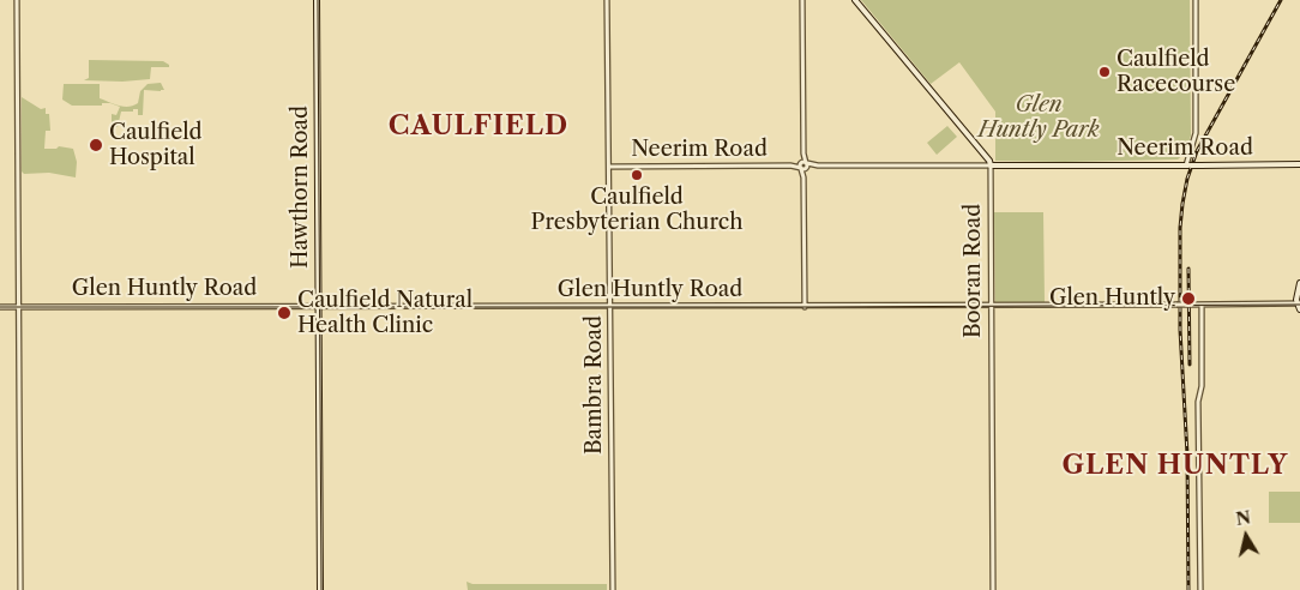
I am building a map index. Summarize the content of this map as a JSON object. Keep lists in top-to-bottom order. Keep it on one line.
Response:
{"streets":{"main road":["Neerim Road","Hawthorn Road"],"street":["Booran Road","Glen Huntly Road","Bambra Road"]},"crossings":[["Neerim Road","Booran Road"],["Neerim Road","Bambra Road"],["Hawthorn Road","Glen Huntly Road"],["Booran Road","Glen Huntly Road"],["Glen Huntly Road","Bambra Road"]],"districts":["CAULFIELD","GLEN HUNTLY"],"parks":["Glen Huntly Park"],"places":["Caulfield Racecourse","Caulfield Hospital","Caulfield Presbyterian Church","Glen Huntly","Caulfield Natural Health Clinic"],"north":"top"}
